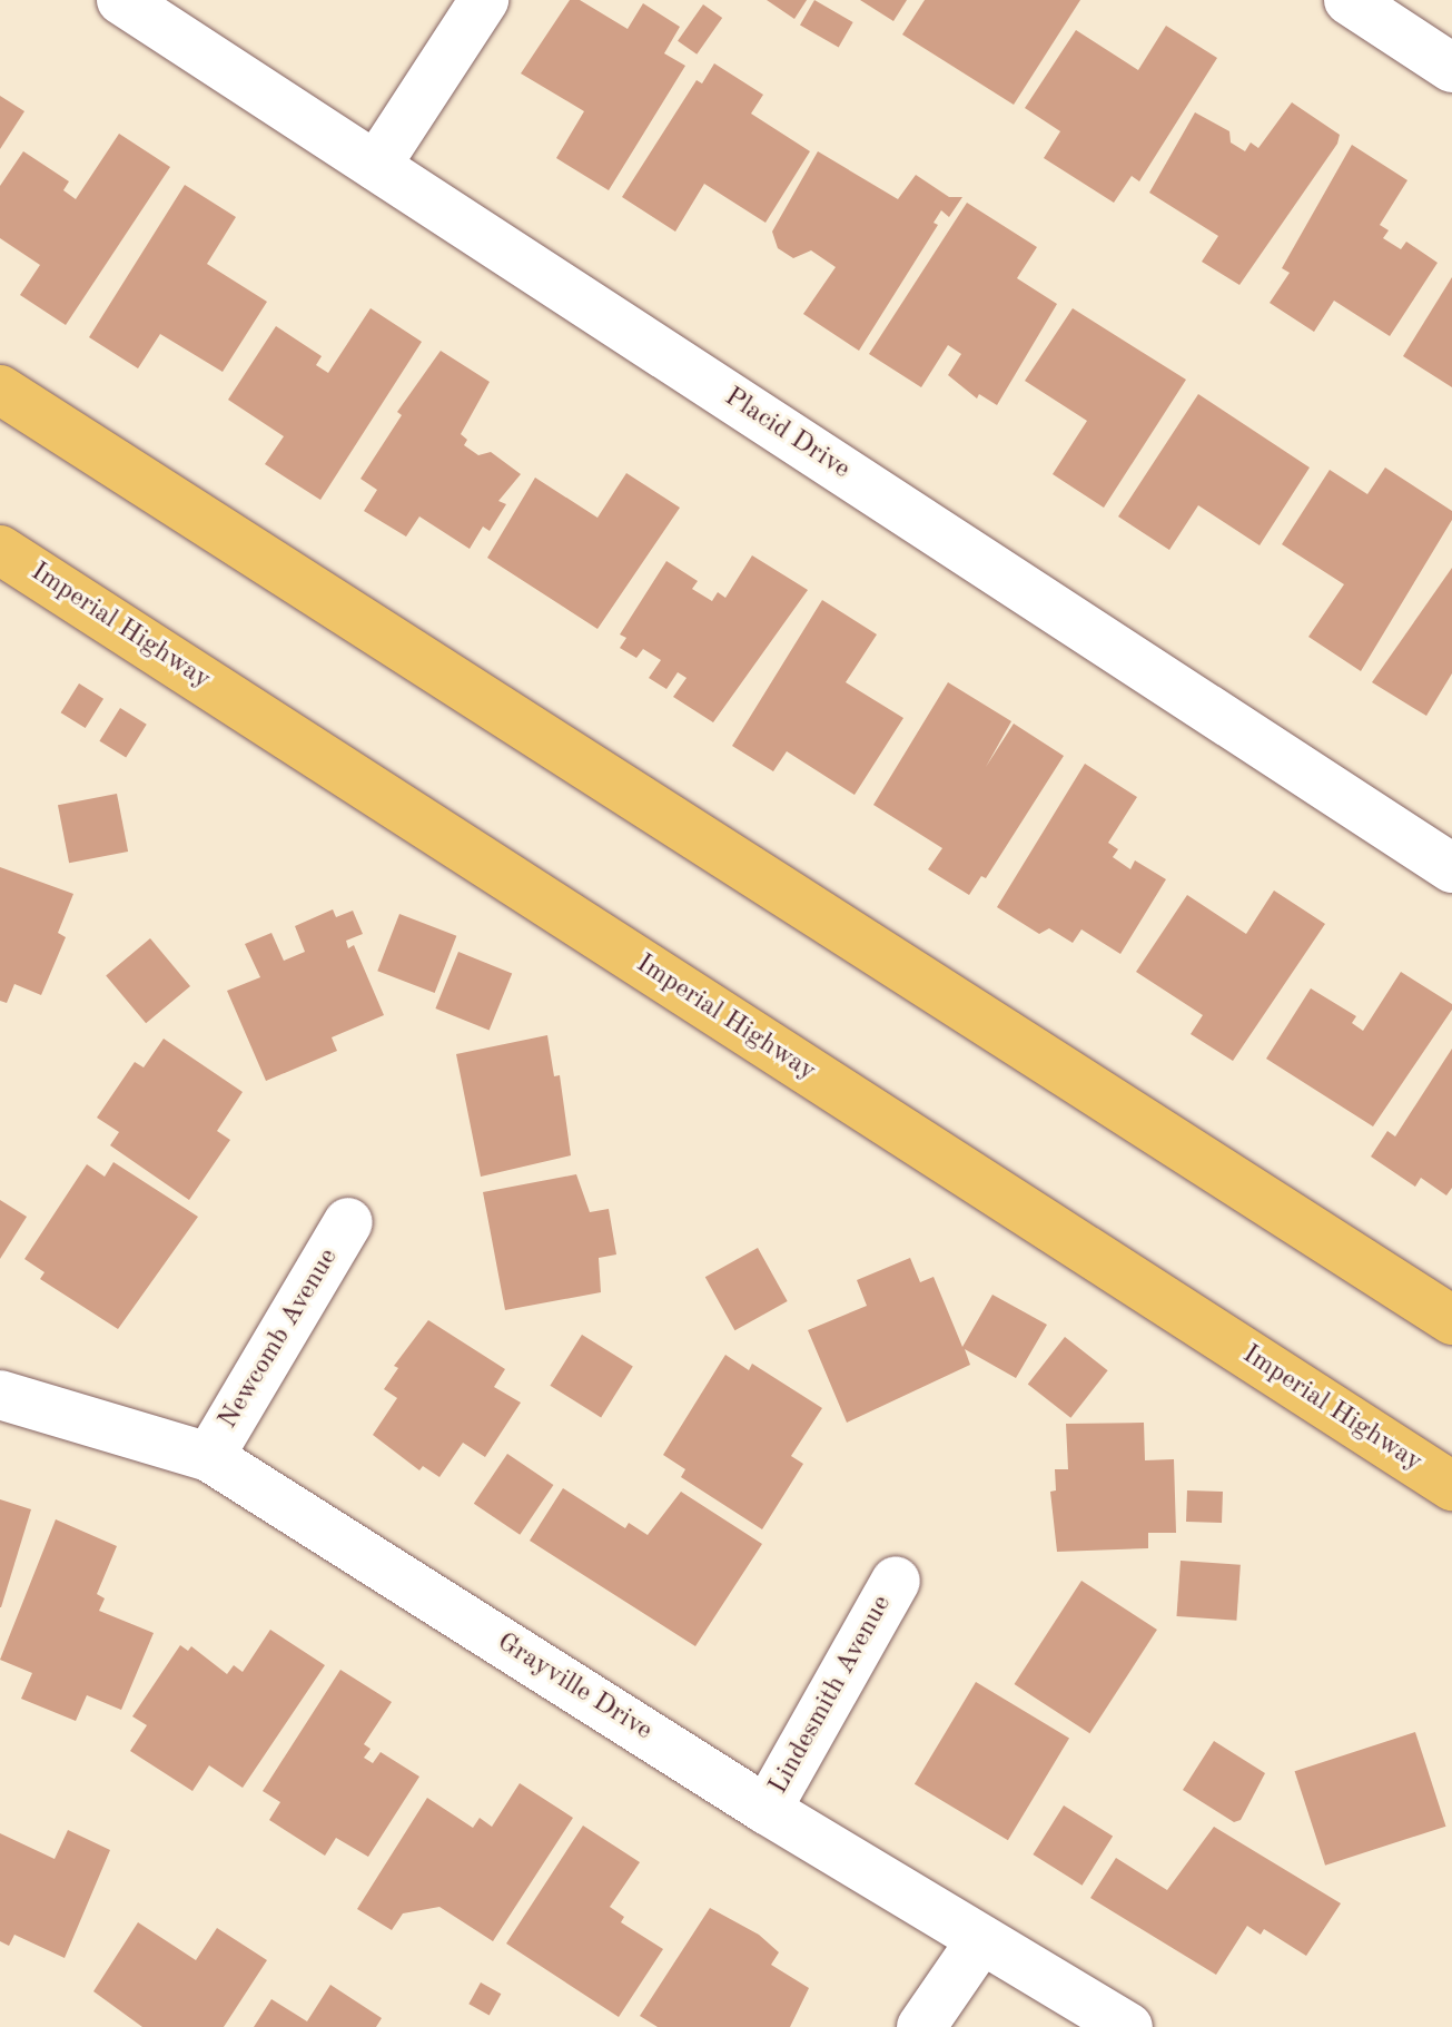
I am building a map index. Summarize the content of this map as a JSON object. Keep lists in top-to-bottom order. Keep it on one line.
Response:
{"streets":{"main road":["Imperial Highway"],"street":["Placid Drive","Newcomb Avenue","Grayville Drive","Lindesmith Avenue"]},"crossings":[["Newcomb Avenue","Grayville Drive"],["Grayville Drive","Lindesmith Avenue"]]}
